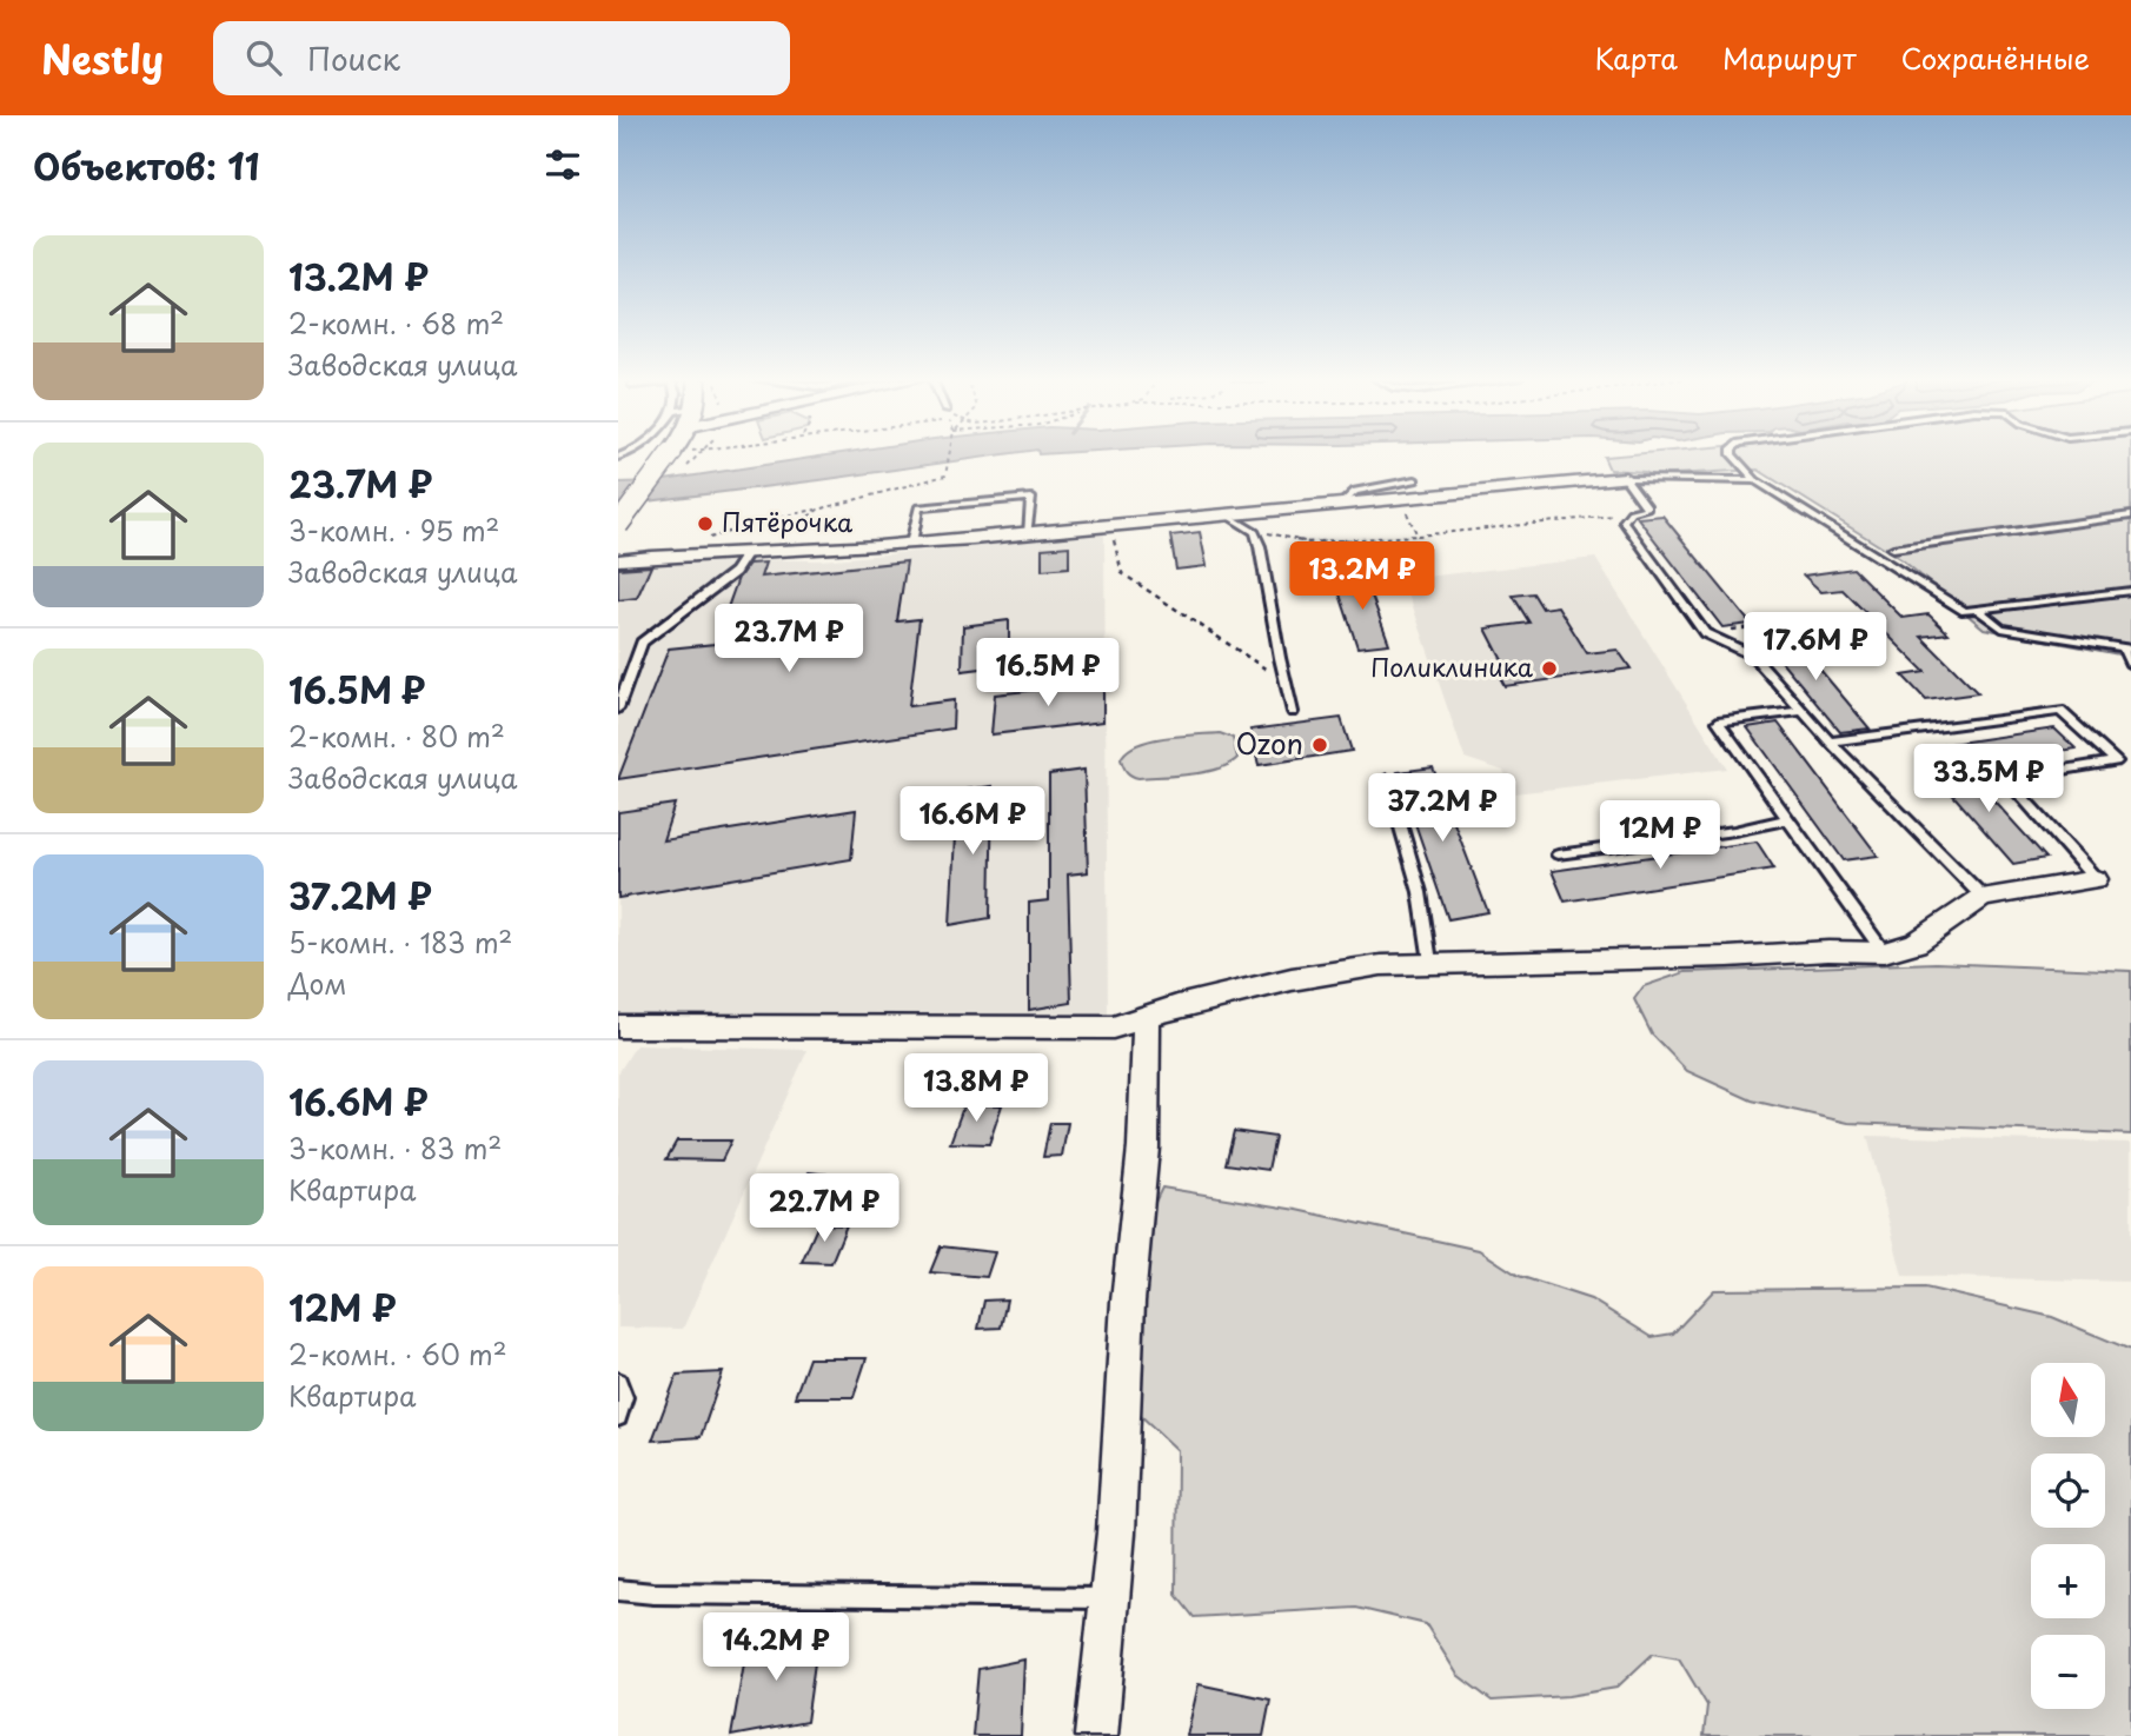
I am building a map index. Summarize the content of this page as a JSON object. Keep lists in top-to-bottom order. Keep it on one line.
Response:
{"places":["Пятёрочка","Поликлиника","Ozon"],"north":"top","page":{"header":"Nestly","search":"Поиск","nav":["Карта","Маршрут","Сохранённые"],"heading":"Объектов: 11","list":[{"name":"13.2M ₽","note":"2-комн. · 68 m² · Заводская улица"},{"name":"23.7M ₽","note":"3-комн. · 95 m² · Заводская улица"},{"name":"16.5M ₽","note":"2-комн. · 80 m² · Заводская улица"},{"name":"37.2M ₽","note":"5-комн. · 183 m² · Дом"},{"name":"16.6M ₽","note":"3-комн. · 83 m² · Квартира"},{"name":"12M ₽","note":"2-комн. · 60 m² · Квартира"}],"price":["13.2M ₽","23.7M ₽","17.6M ₽","16.5M ₽","33.5M ₽","37.2M ₽","16.6M ₽","12M ₽","13.8M ₽","22.7M ₽","14.2M ₽"],"map_buttons":["+","−"]}}
